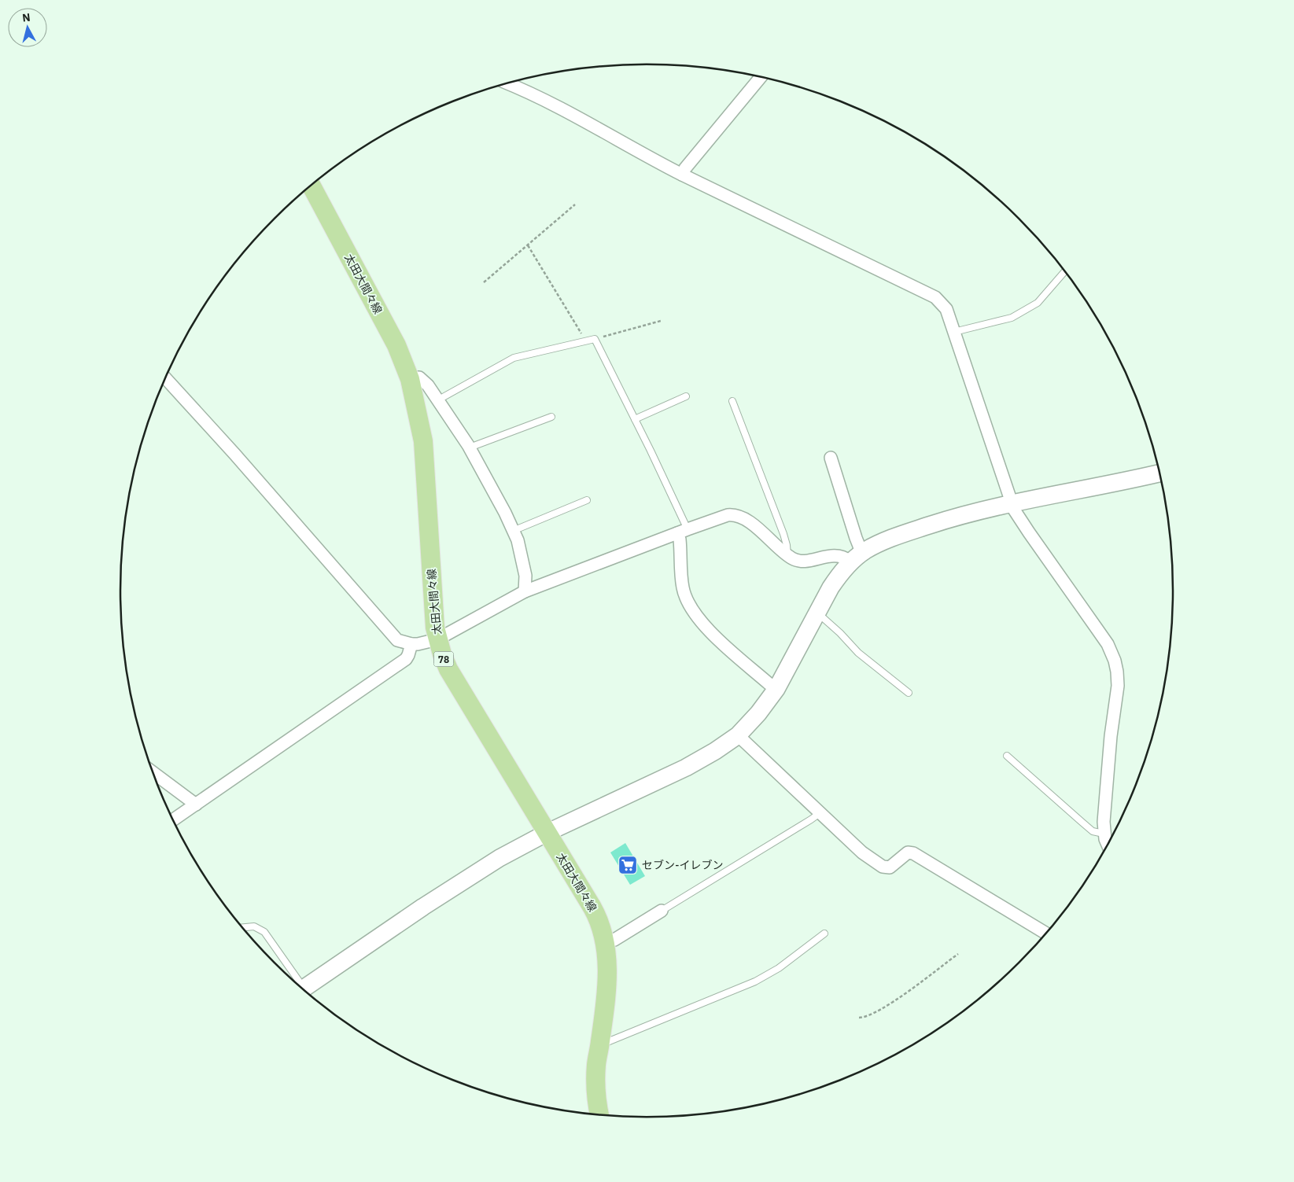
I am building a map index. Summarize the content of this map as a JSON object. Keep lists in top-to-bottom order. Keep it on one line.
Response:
{"streets":{"main road":["太田大間々線","78"]},"places":{"supermarket":["セブン-イレブン"]},"north":"top"}
